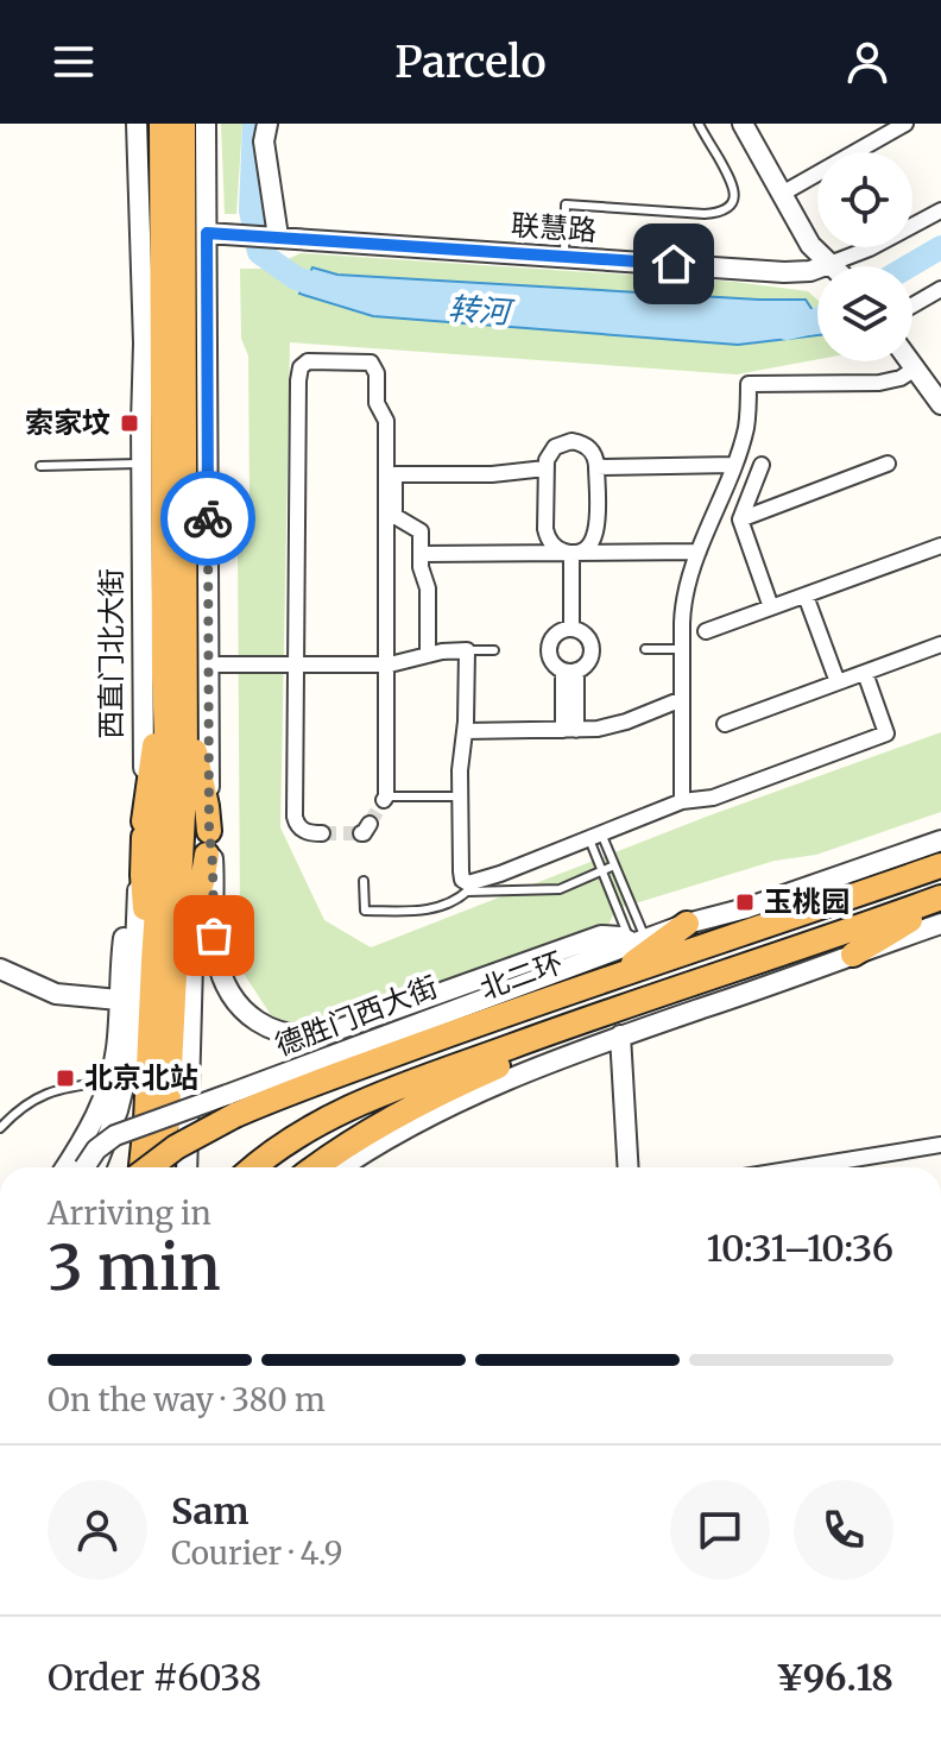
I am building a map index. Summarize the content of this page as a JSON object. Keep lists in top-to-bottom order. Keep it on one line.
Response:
{"streets":{"highway":["西直门北大街","北二环"],"street":["联慧路","德胜门西大街"]},"crossings":[["北二环","德胜门西大街"]],"water":["转河"],"places":{"transit":["索家坟","玉桃园","北京北站"]},"page":{"header":"Parcelo","heading":["3 min","Arriving in","10:31–10:36"],"panel":["Sam","Courier · 4.9","Order #6038","¥96.18"],"bar":"On the way · 380 m"}}
